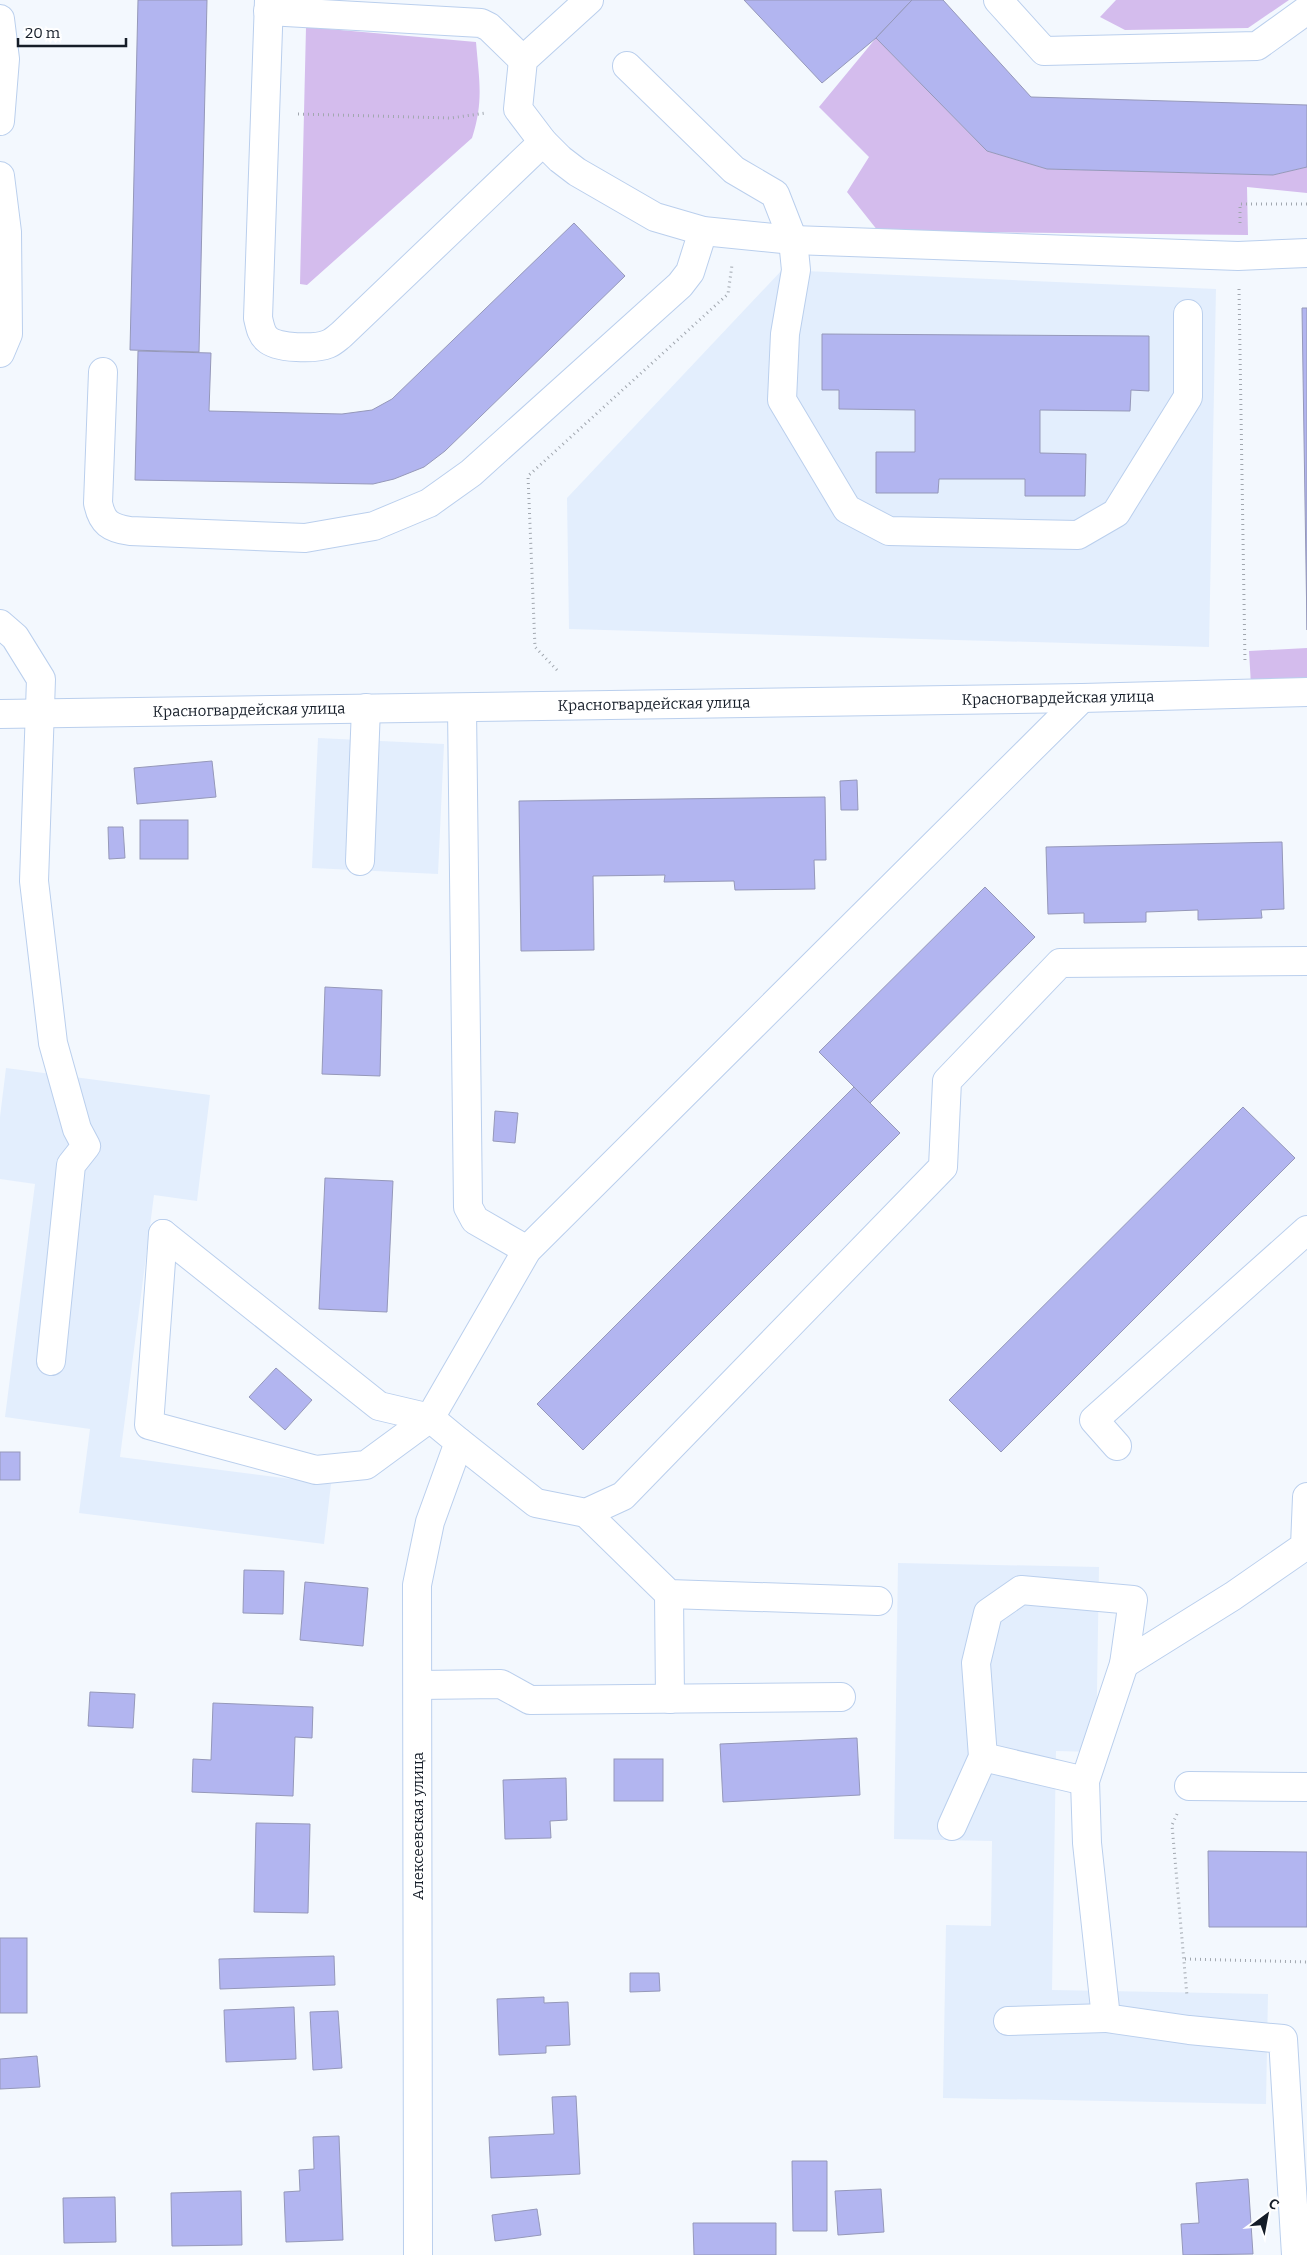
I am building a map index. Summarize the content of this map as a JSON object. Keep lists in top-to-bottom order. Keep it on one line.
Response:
{"streets":{"street":["Красногвардейская улица","Алексеевская улица"]},"scale_bar":"20 m","north":"top right"}
